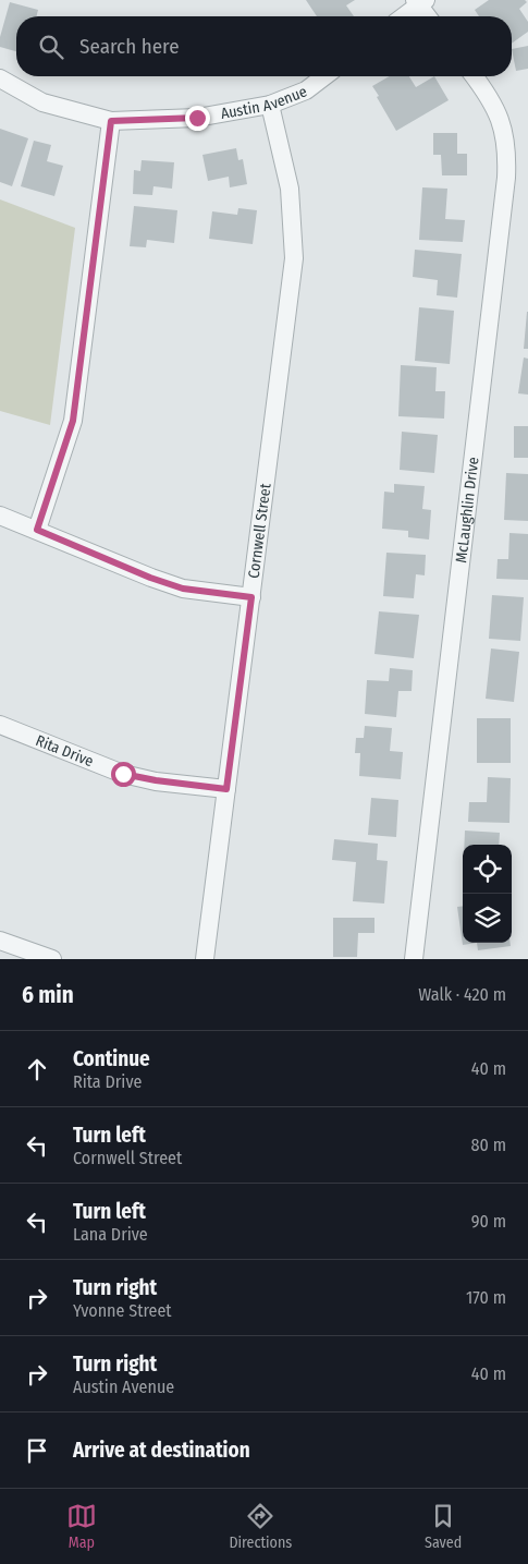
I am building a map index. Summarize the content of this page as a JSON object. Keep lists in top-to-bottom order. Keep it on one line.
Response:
{"streets":{"street":["Austin Avenue","McLaughlin Drive","Cornwell Street","Rita Drive"]},"crossings":[["Austin Avenue","Cornwell Street"],["Cornwell Street","Rita Drive"]],"page":{"search":"Search here","heading":["6 min","Walk · 420 m"],"list":[["Continue","Rita Drive","40 m"],["Turn left","Cornwell Street","80 m"],["Turn left","Lana Drive","90 m"],["Turn right","Yvonne Street","170 m"],["Turn right","Austin Avenue","40 m"],"Arrive at destination"],"nav":["Map","Directions","Saved"]}}
